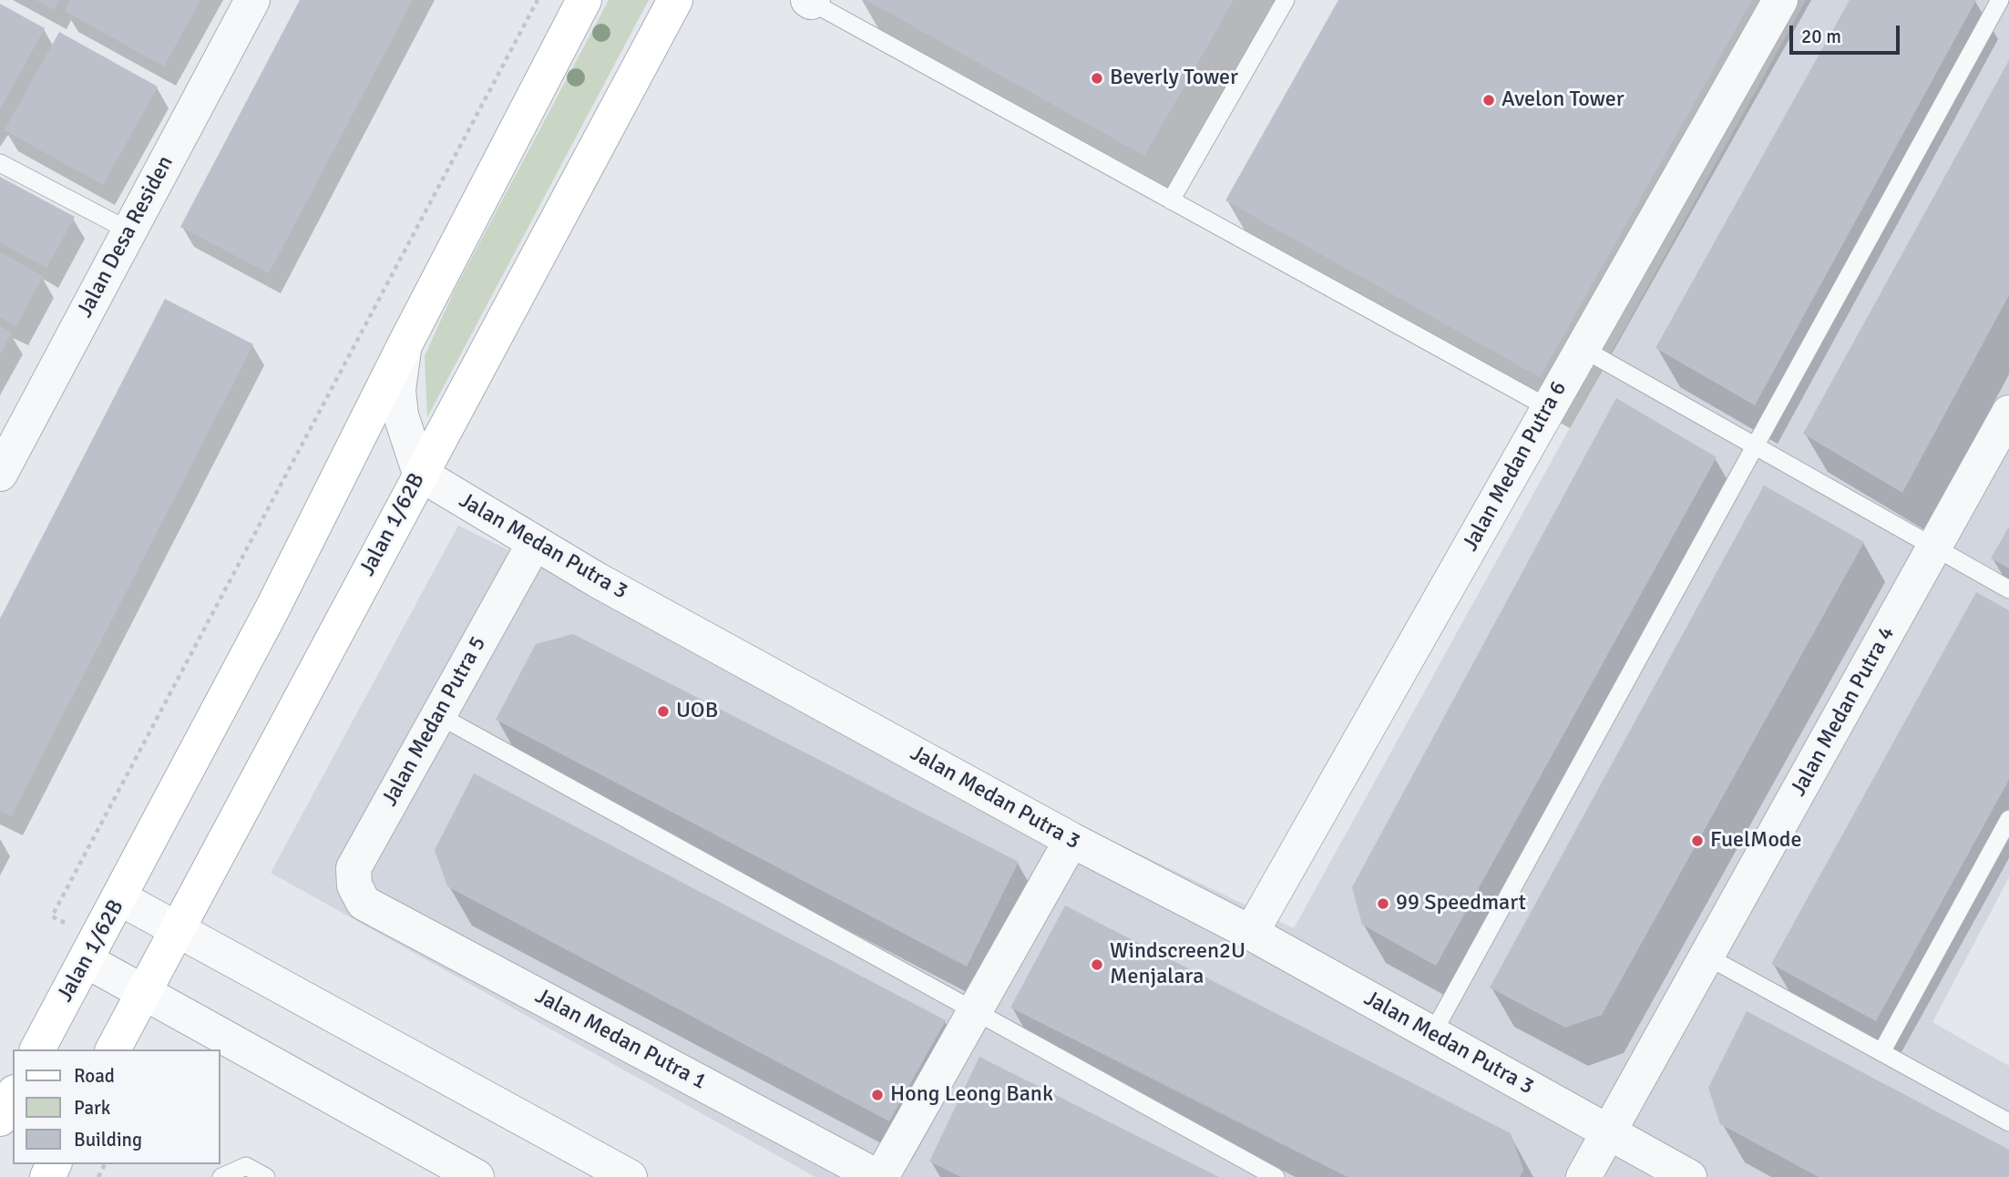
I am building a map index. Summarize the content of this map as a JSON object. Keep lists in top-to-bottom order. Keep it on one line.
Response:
{"streets":{"main road":["Jalan 1/62B"],"street":["Jalan Desa Residen","Jalan Medan Putra 6","Jalan Medan Putra 3","Jalan Medan Putra 4","Jalan Medan Putra 5","Jalan Medan Putra 1"]},"crossings":[["Jalan Medan Putra 6","Jalan Medan Putra 3"],["Jalan 1/62B","Jalan Medan Putra 3"],["Jalan Medan Putra 3","Jalan Medan Putra 4"],["Jalan Medan Putra 3","Jalan Medan Putra 5"],["Jalan Medan Putra 5","Jalan Medan Putra 1"]],"places":["Beverly Tower","Avelon Tower","UOB","FuelMode","99 Speedmart","Windscreen2U Menjalara","Hong Leong Bank"],"legend":["Road","Park","Building"],"scale_bar":"20 m"}
